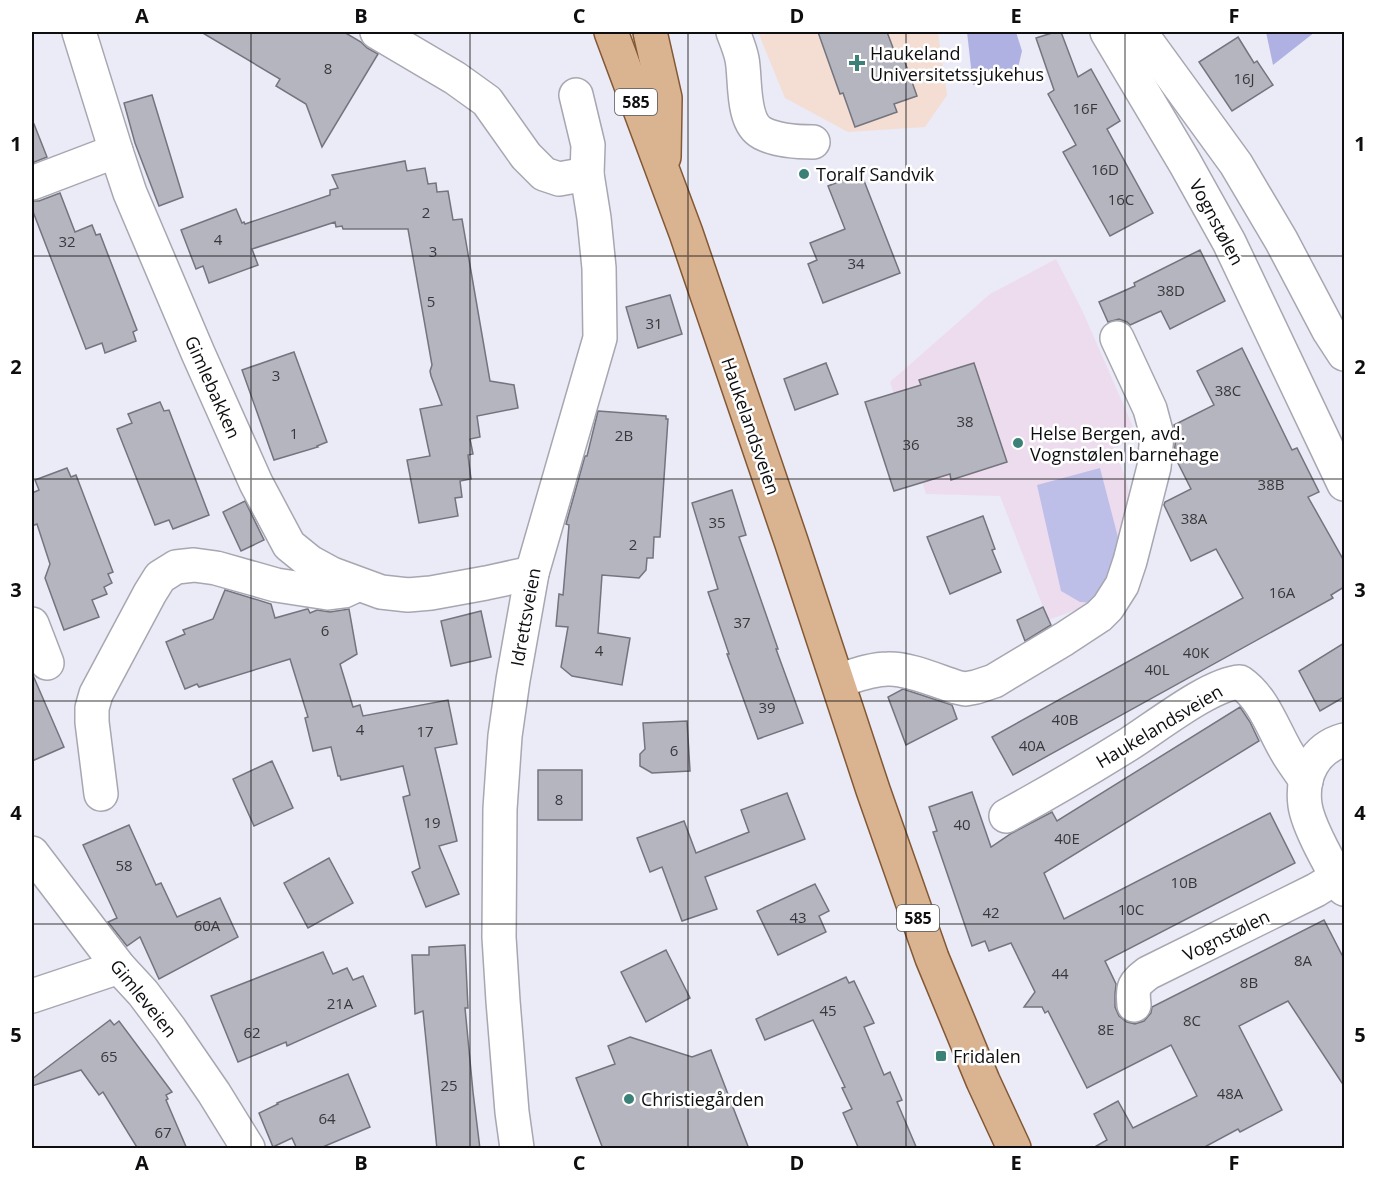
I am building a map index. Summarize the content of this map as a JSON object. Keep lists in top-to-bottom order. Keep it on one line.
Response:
{"streets":{"main road":["585","Haukelandsveien"],"street":["Vognstølen","Gimlebakken","Idrettsveien","Gimleveien"]},"crossings":[["Vognstølen","Haukelandsveien"],["Gimlebakken","Idrettsveien"]],"places":{"health":["Haukeland Universitetssjukehus"],"other":["Toralf Sandvik","Helse Bergen, avd. Vognstølen barnehage","Christiegården"],"transit":["Fridalen"]},"house_numbers":["8","16J","16F","16D","16C","2","4","32","3","34","38D","5","31","3","38C","38","1","2B","36","38B","38A","35","2","16A","37","6","4","40K","40L","39","40B","4","17","40A","6","8","19","40","40E","58","10B","10C","42","43","60A","8A","44","8B","21A","45","8C","8E","62","65","25","48A","64","67"],"grid":{"columns":["A","B","C","D","E","F"],"rows":["1","2","3","4","5"]}}
